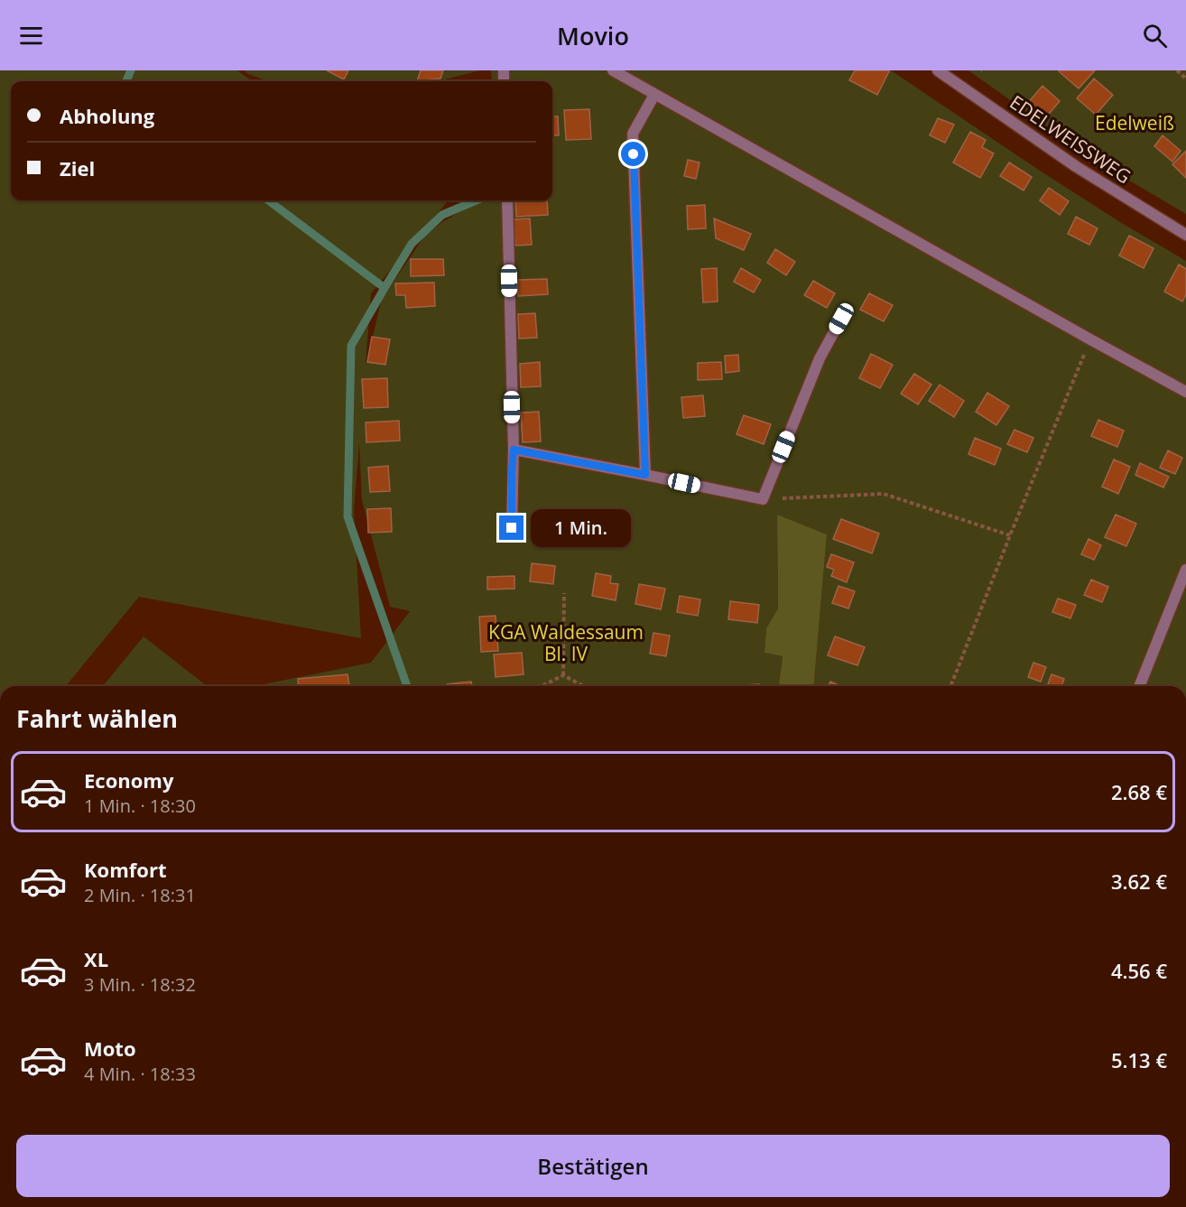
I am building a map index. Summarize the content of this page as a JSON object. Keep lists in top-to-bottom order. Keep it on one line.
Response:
{"streets":{"street":["EDELWEISSWEG"]},"parks":["Edelweiß","KGA Waldessaum Bl. IV"],"page":{"header":"Movio","banner":["Abholung","Ziel"],"bubble":"1 Min.","heading":"Fahrt wählen","list":[{"name":"Economy","note":"1 Min. · 18:30","value":"2.68 €"},{"name":"Komfort","note":"2 Min. · 18:31","value":"3.62 €"},{"name":"XL","note":"3 Min. · 18:32","value":"4.56 €"},{"name":"Moto","note":"4 Min. · 18:33","value":"5.13 €"}],"buttons":"Bestätigen"}}
